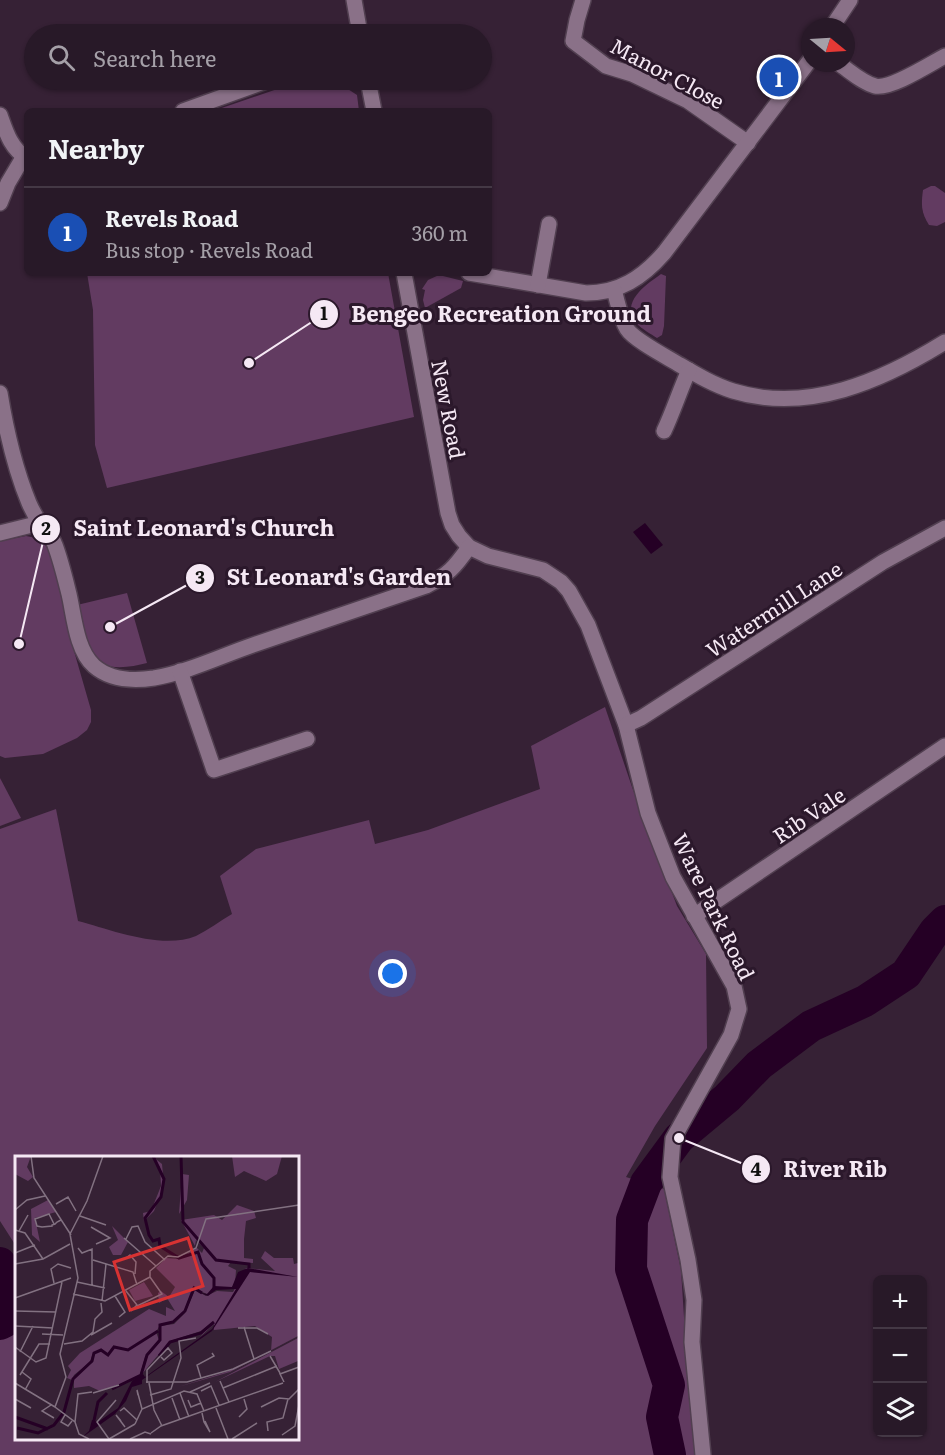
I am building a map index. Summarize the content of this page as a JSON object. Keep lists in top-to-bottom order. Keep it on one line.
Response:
{"streets":{"street":["Manor Close","New Road","Watermill Lane","Rib Vale","Ware Park Road"]},"crossings":[["New Road","Ware Park Road"],["Watermill Lane","Ware Park Road"],["Rib Vale","Ware Park Road"]],"places":["Bengeo Recreation Ground","St Leonard's Garden","Saint Leonard's Church","River Rib"],"north":"right","page":{"search":"Search here","pins":"1","heading":"Nearby","list":[{"mark":"1","name":"Revels Road","note":"Bus stop · Revels Road","value":"360 m"}],"map_buttons":["+","−"]}}
